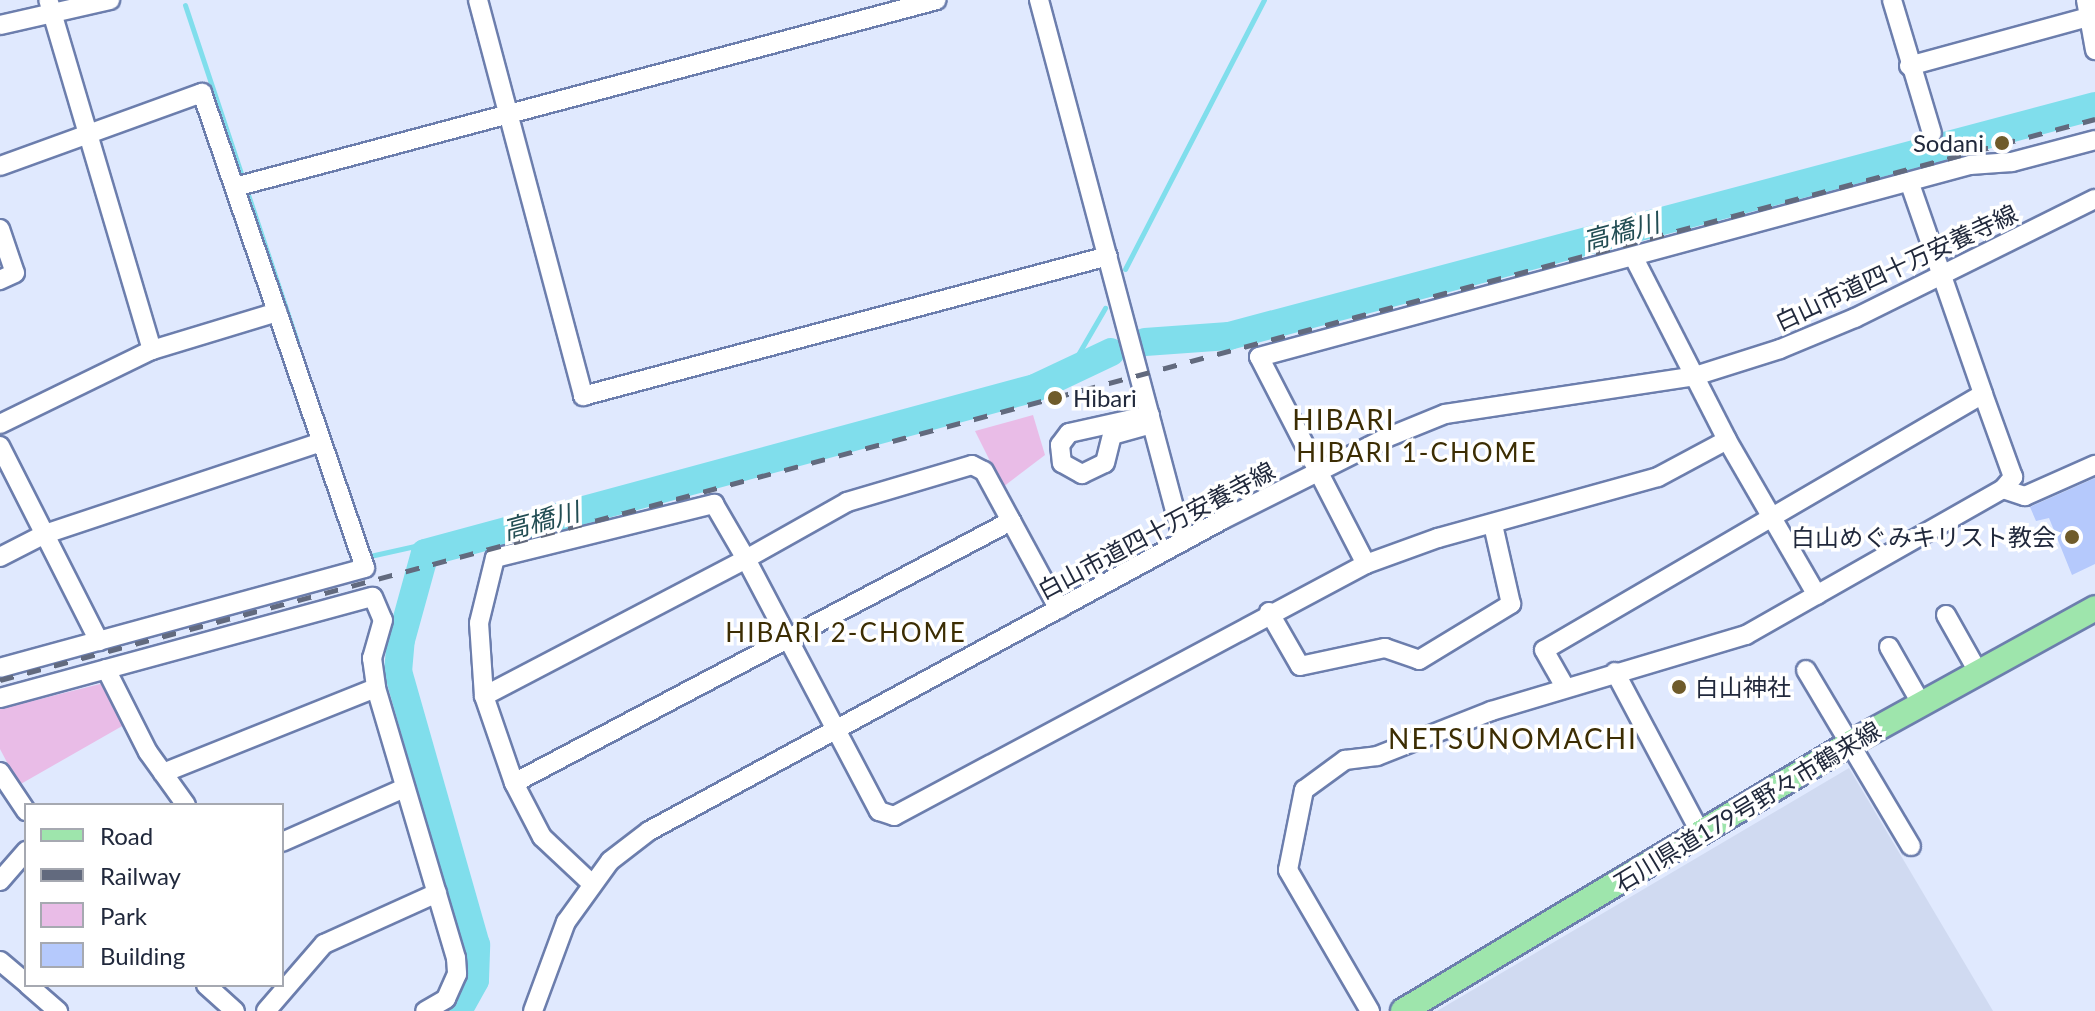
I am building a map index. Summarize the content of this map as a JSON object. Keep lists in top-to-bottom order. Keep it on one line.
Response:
{"streets":{"main road":["石川県道179号野々市鶴来線"],"street":["白山市道四十万安養寺線"]},"districts":["HIBARI","HIBARI 1-CHOME","HIBARI 2-CHOME","NETSUNOMACHI"],"water":["高橋川"],"places":["Sodani","Hibari","白山めぐみキリスト教会","白山神社"],"legend":["Road","Railway","Park","Building"]}
